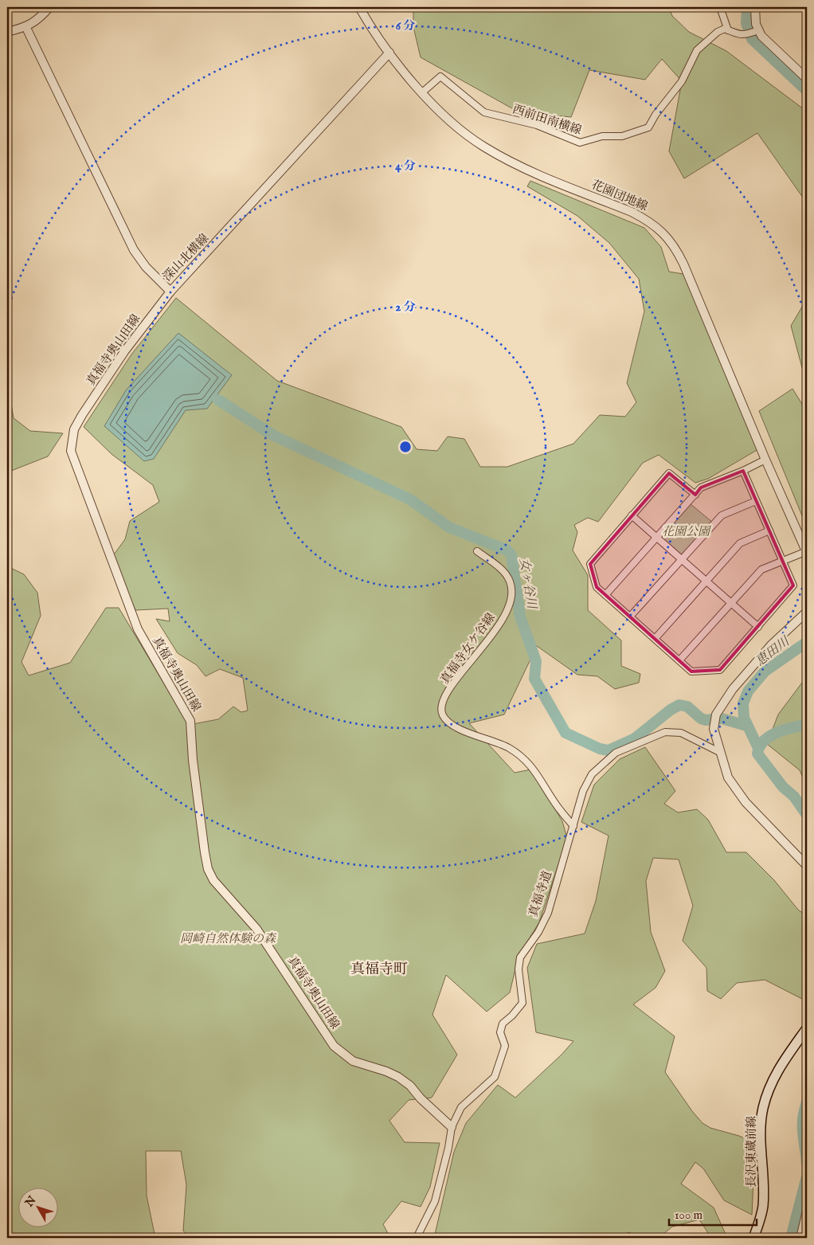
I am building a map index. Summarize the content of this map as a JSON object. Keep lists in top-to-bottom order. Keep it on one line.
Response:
{"streets":{"main road":["長沢東蔵前線"],"street":["西前田南横線","花園団地線","深山北横線","真福寺奥山田線","真福寺女ケ谷線","真福寺道"]},"crossings":[["西前田南横線","花園団地線"],["花園団地線","深山北横線"],["深山北横線","真福寺奥山田線"],["真福寺奥山田線","真福寺道"],["真福寺女ケ谷線","真福寺道"]],"districts":["真福寺町"],"water":["女ヶ谷川","恵田川"],"parks":["花園公園","岡崎自然体験の森"],"scale_bar":"100 m","north":"top left","rings":["6 分","4 分","2 分"]}
